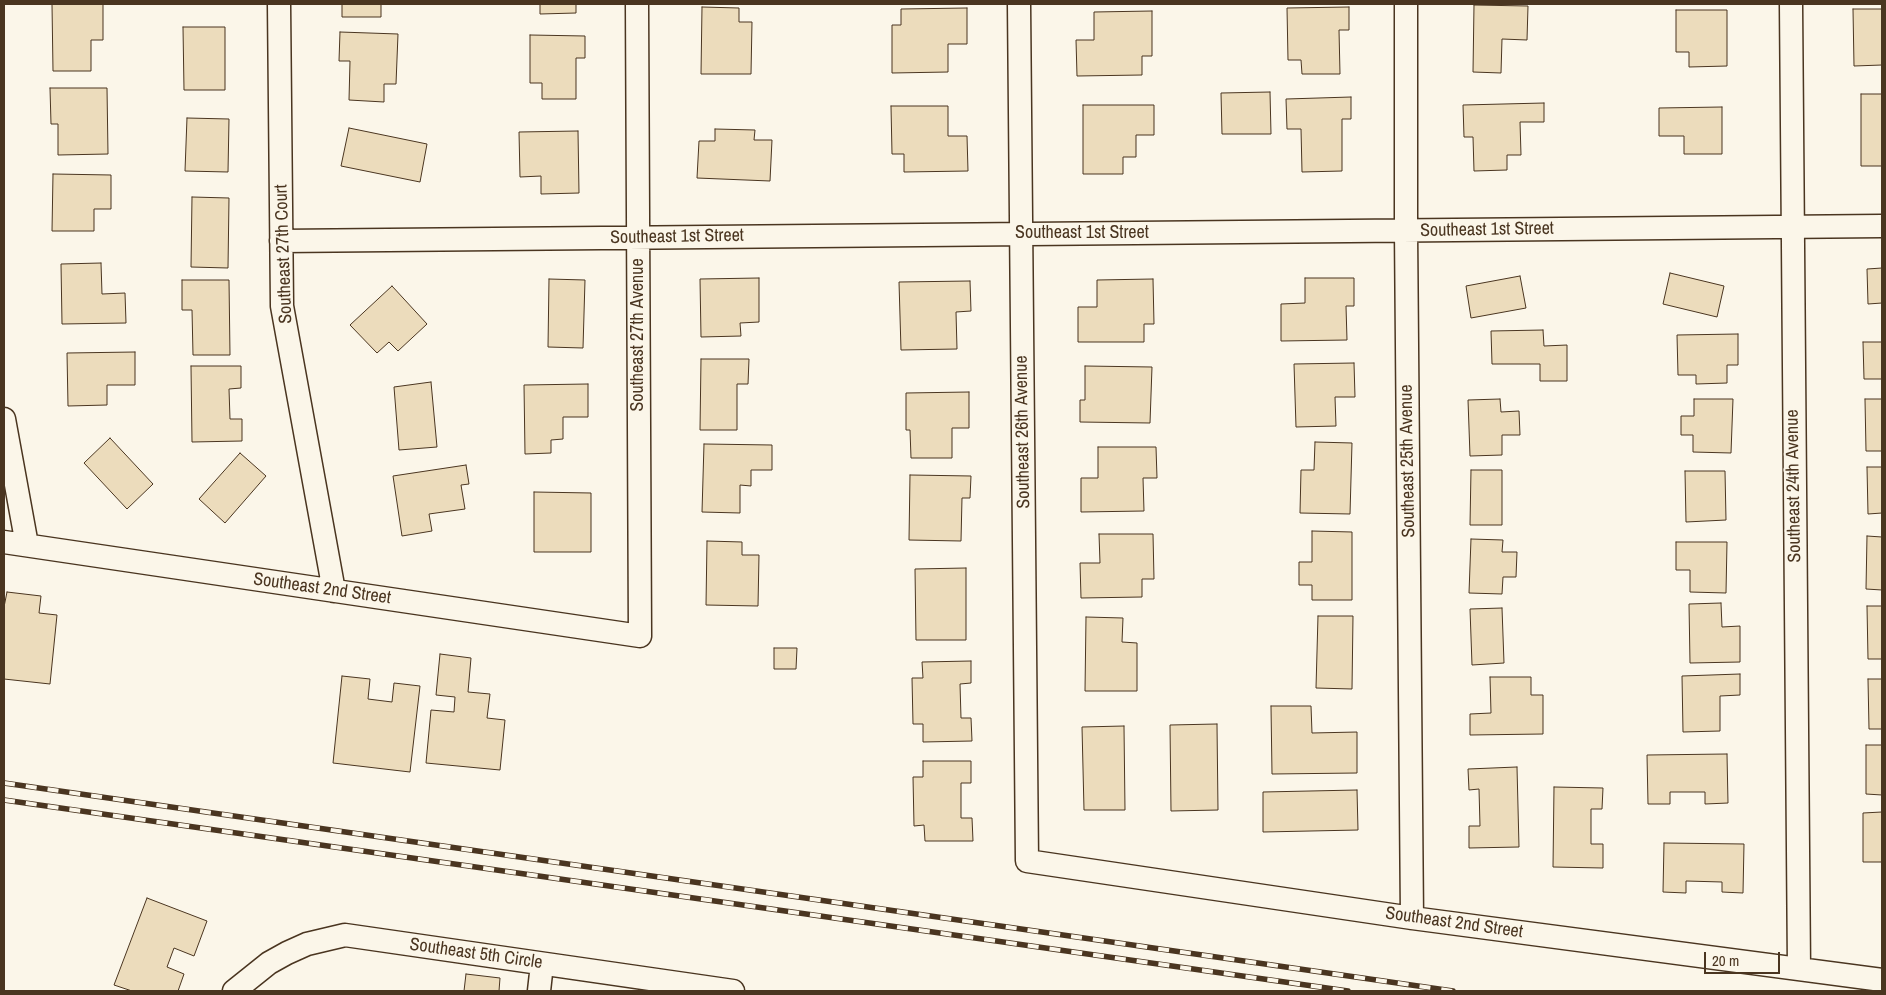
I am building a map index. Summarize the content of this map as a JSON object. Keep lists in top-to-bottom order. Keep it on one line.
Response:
{"streets":{"street":["Southeast 1st Street","Southeast 27th Court","Southeast 27th Avenue","Southeast 26th Avenue","Southeast 25th Avenue","Southeast 24th Avenue","Southeast 2nd Street","Southeast 5th Circle"]},"crossings":[["Southeast 1st Street","Southeast 27th Court"],["Southeast 1st Street","Southeast 27th Avenue"],["Southeast 1st Street","Southeast 26th Avenue"],["Southeast 1st Street","Southeast 25th Avenue"],["Southeast 1st Street","Southeast 24th Avenue"],["Southeast 27th Court","Southeast 2nd Street"],["Southeast 27th Avenue","Southeast 2nd Street"],["Southeast 26th Avenue","Southeast 2nd Street"],["Southeast 25th Avenue","Southeast 2nd Street"],["Southeast 24th Avenue","Southeast 2nd Street"]],"scale_bar":"20 m"}
